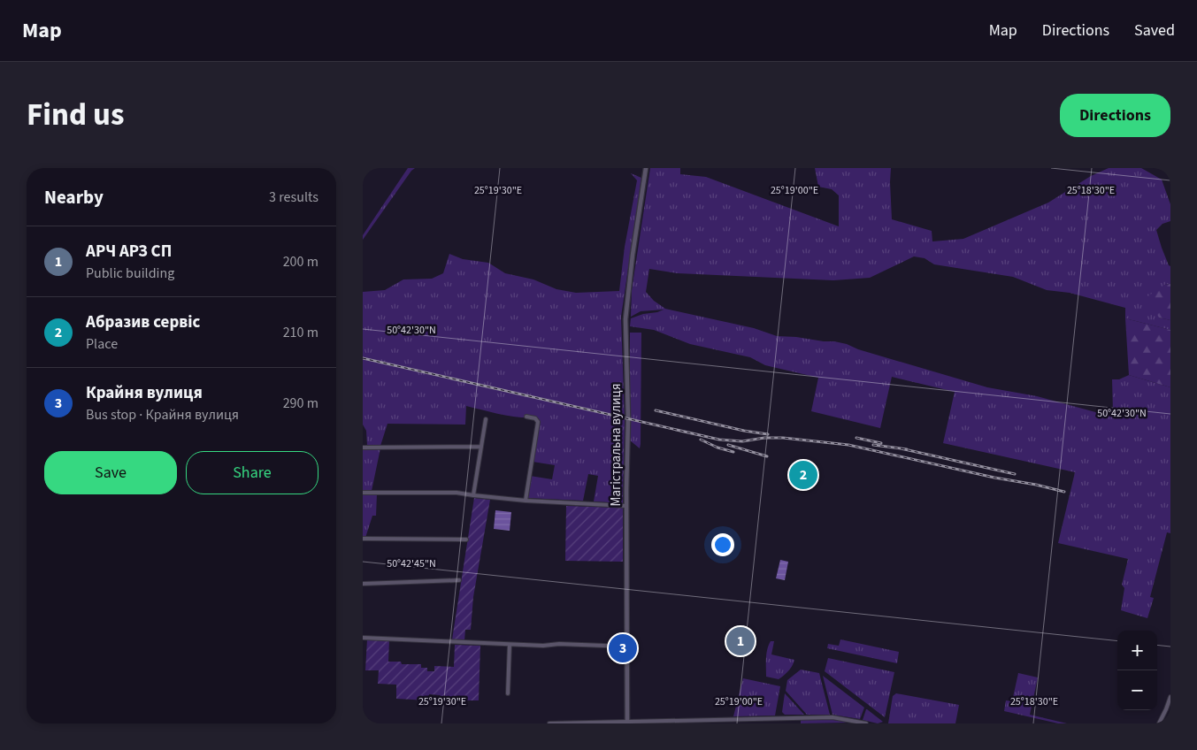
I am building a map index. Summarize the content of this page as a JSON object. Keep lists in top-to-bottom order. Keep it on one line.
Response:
{"streets":{"street":["Магістральна вулиця"]},"page":{"header":"Map","nav":["Map","Directions","Saved"],"title":"Find us","buttons":["Directions",["Save","Share"]],"heading":["Nearby","3 results"],"list":[{"mark":"1","name":"АРЧ АРЗ СП","note":"Public building","value":"200 m"},{"mark":"2","name":"Абразив сервіс","note":"Place","value":"210 m"},{"mark":"3","name":"Крайня вулиця","note":"Bus stop · Крайня вулиця","value":"290 m"}],"pins":["2","1","3"],"map_buttons":["+","−"]},"coordinates":["25°19'30\"E","25°19'00\"E","25°18'30\"E","50°42'30\"N","50°42'45\"N"]}
